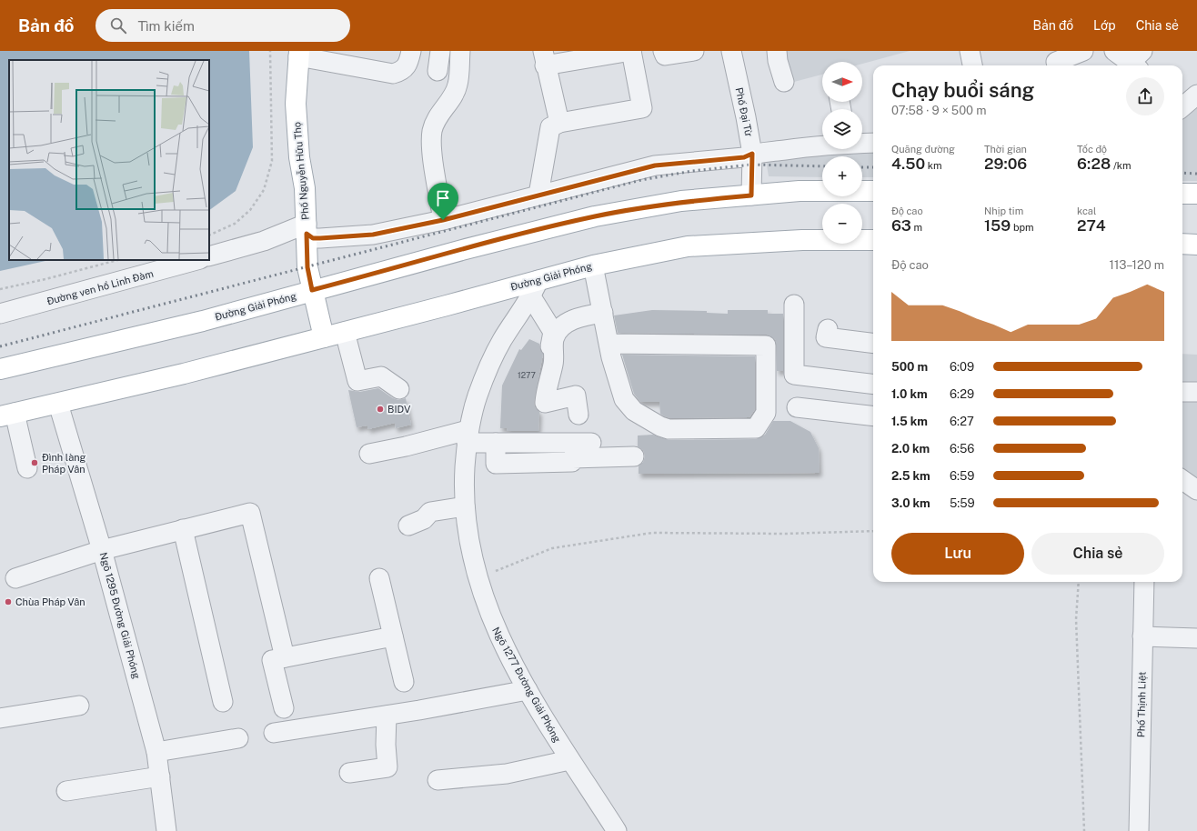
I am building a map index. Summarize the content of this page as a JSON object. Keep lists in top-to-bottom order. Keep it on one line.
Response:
{"streets":{"main road":["Phố Nguyễn Hữu Thọ","Đường Giải Phóng"],"street":["Phố Đại Từ","Đường ven hồ Linh Đàm","Ngõ 1295 Đường Giải Phóng","Ngõ 1277 Đường Giải Phóng","Phố Thịnh Liệt"]},"crossings":[["Phố Đại Từ","Đường Giải Phóng"],["Phố Nguyễn Hữu Thọ","Đường Giải Phóng"],["Đường Giải Phóng","Ngõ 1295 Đường Giải Phóng"],["Đường Giải Phóng","Ngõ 1277 Đường Giải Phóng"]],"places":["BIDV","Đình làng Pháp Vân","Chùa Pháp Vân"],"house_numbers":["1277"],"north":"right","page":{"header":"Bản đồ","search":"Tìm kiếm","nav":["Bản đồ","Lớp","Chia sẻ"],"map_buttons":["+","−"],"heading":["Chạy buổi sáng","07:58 · 9 × 500 m"],"stats":[["Quãng đường","4.50 km"],["Thời gian","29:06"],["Tốc độ","6:28 /km"],["Độ cao","63 m"],["Nhịp tim","159 bpm"],["kcal","274"]],"chart":["Độ cao","113–120 m"],"list":[{"name":"500 m","note":"6:09"},{"name":"1.0 km","note":"6:29"},{"name":"1.5 km","note":"6:27"},{"name":"2.0 km","note":"6:56"},{"name":"2.5 km","note":"6:59"},{"name":"3.0 km","note":"5:59"}],"buttons":["Lưu","Chia sẻ"]}}
